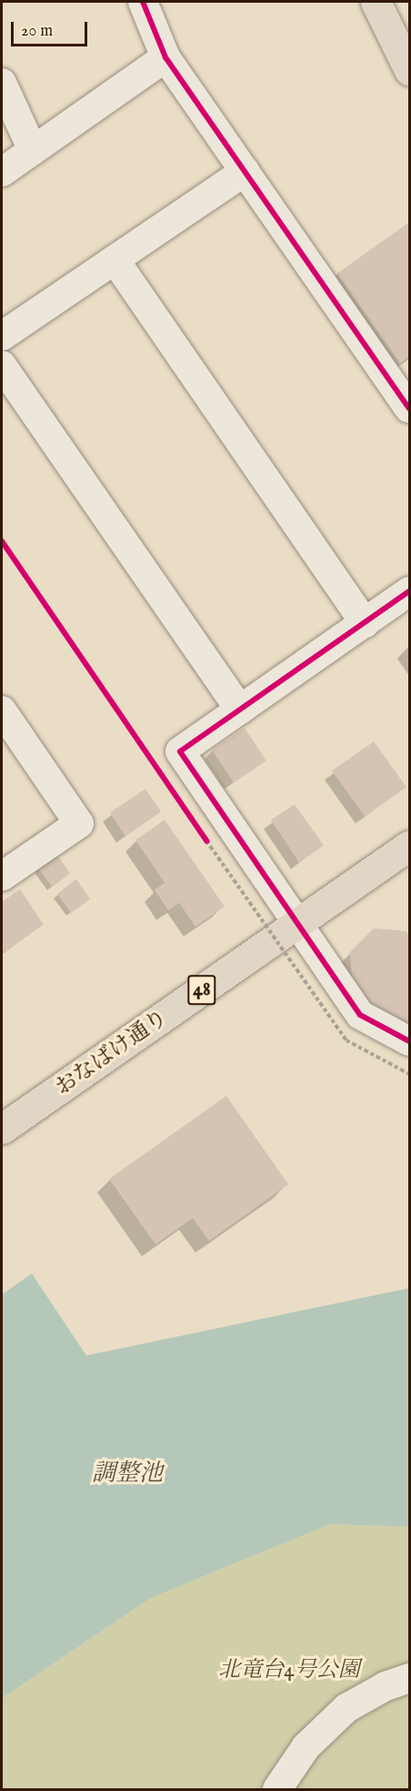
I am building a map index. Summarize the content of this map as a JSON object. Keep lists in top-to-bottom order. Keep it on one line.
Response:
{"streets":{"main road":["48","おなばけ通り"]},"water":["調整池"],"parks":["北竜台4号公園"],"scale_bar":"20 m"}
